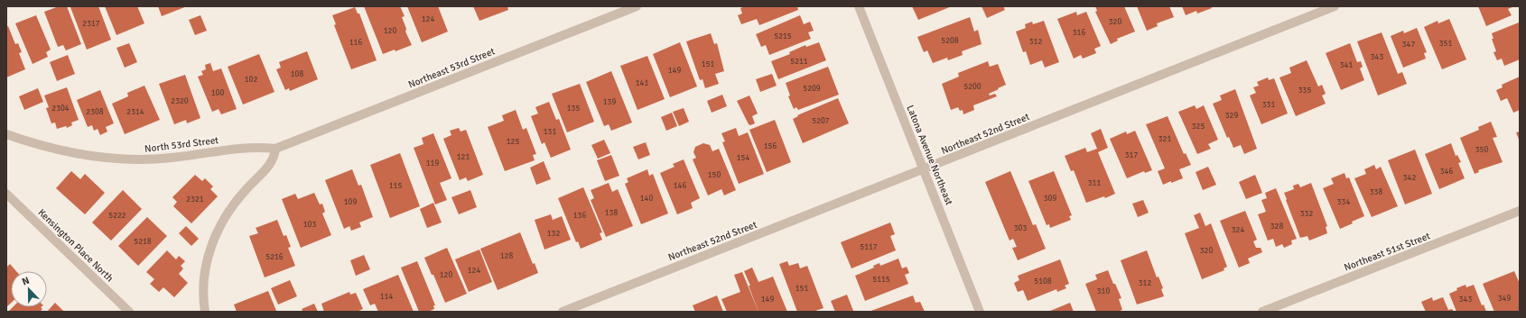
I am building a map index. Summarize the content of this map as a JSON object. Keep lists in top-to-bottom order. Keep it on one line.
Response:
{"streets":{"street":["Northeast 53rd Street","Northeast 52nd Street","North 53rd Street","Latona Avenue Northeast","Kensington Place North","Northeast 51st Street"]},"crossings":[["Northeast 53rd Street","North 53rd Street"],["Northeast 52nd Street","Latona Avenue Northeast"]],"house_numbers":["124","320","2317","120","316","5215","5208","312","116","351","347","343","5211","151","341","149","108","102","141","5200","5209","335","100","2320","139","331","2304","135","2308","2314","329","5207","325","131","321","125","156","350","317","121","154","119","346","150","342","311","115","146","338","140","309","2321","109","334","138","332","5222","136","103","328","303","324","132","5218","5117","320","128","5216","124","120","5115","5108","312","151","310","114","349","149","343"],"north":"top"}
